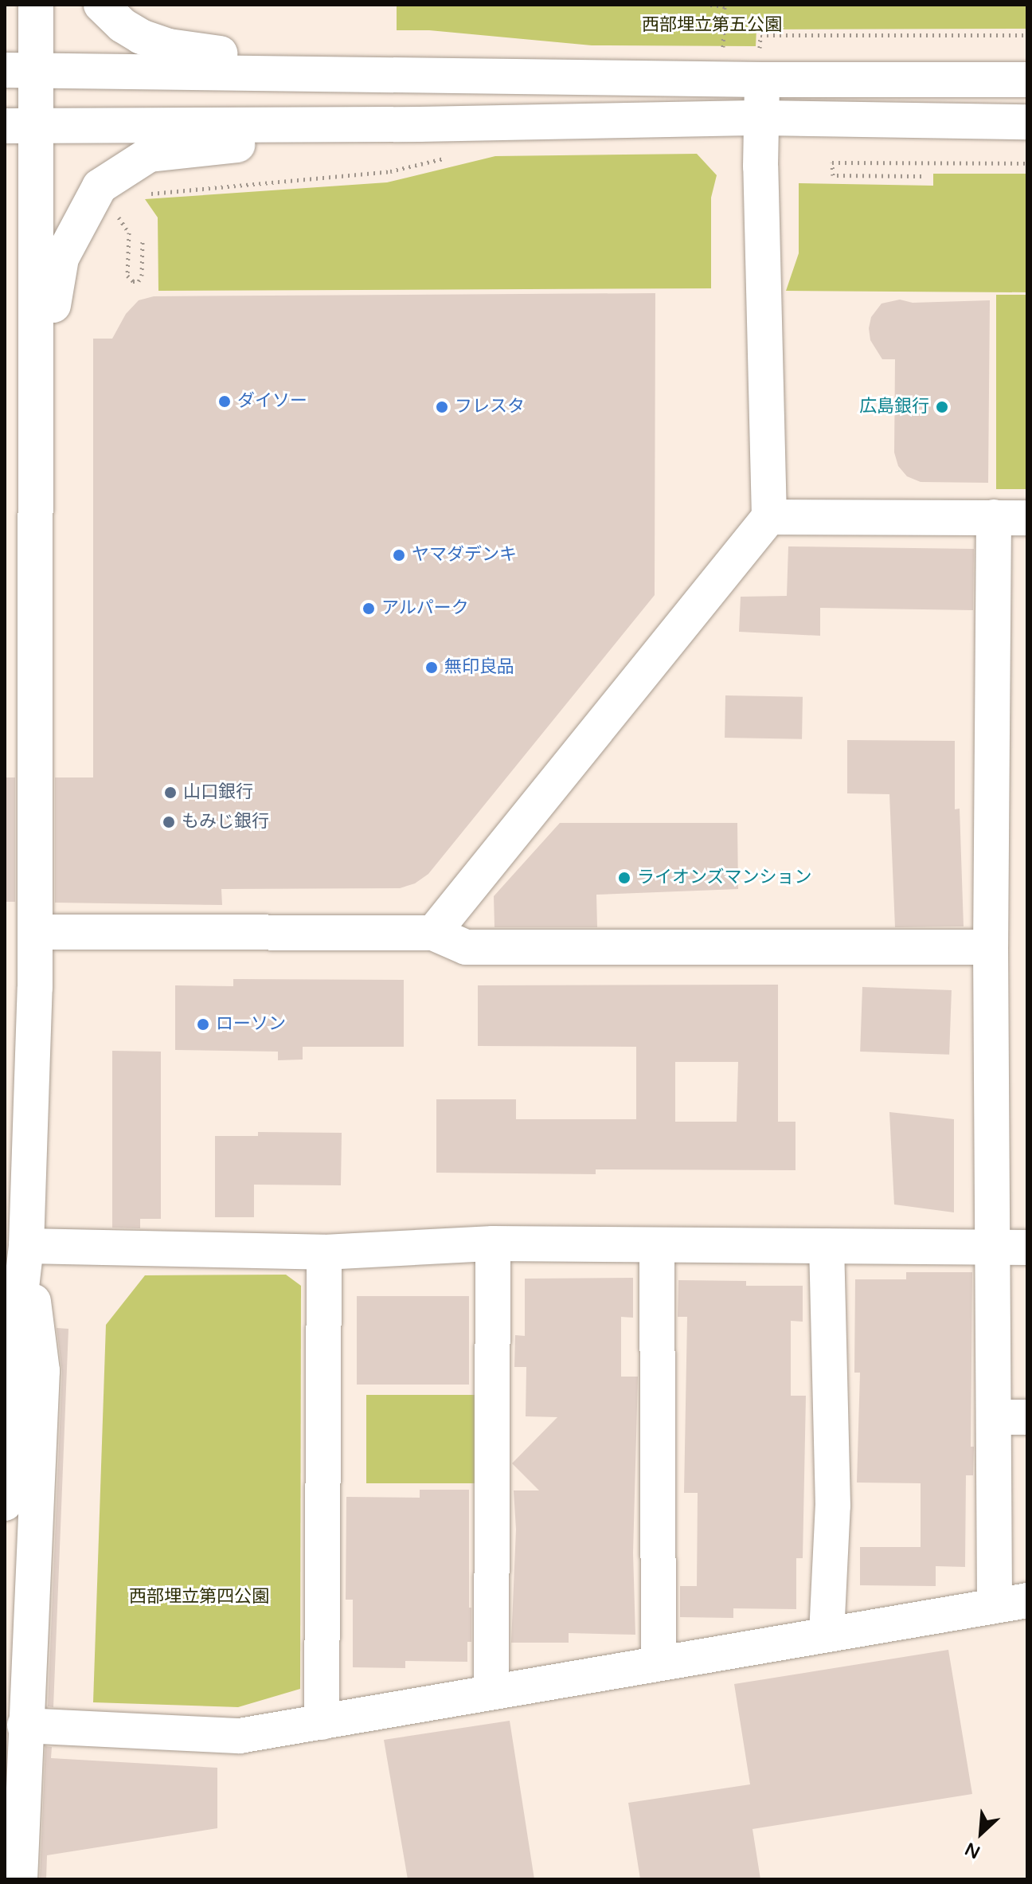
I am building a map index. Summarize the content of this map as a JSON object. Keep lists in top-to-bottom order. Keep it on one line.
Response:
{"parks":["西部埋立第五公園","西部埋立第四公園"],"places":["ダイソー","フレスタ","広島銀行","ヤマダデンキ","アルパーク","無印良品","山口銀行","もみじ銀行","ライオンズマンション","ローソン"],"north":"bottom left"}
